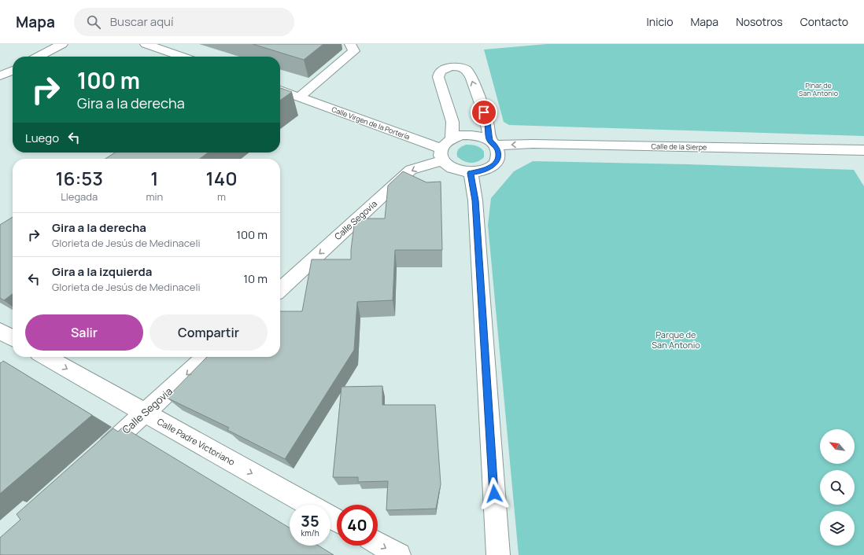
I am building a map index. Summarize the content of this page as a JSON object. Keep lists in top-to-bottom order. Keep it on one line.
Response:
{"streets":{"street":["Calle Virgen de la Portería","Calle de la Sierpe","Calle Segovia","Calle Padre Victoriano"]},"crossings":[["Calle Virgen de la Portería","Calle de la Sierpe"],["Calle Virgen de la Portería","Calle Segovia"],["Calle de la Sierpe","Calle Segovia"],["Calle Segovia","Calle Padre Victoriano"]],"one_way":["Calle de la Sierpe","Calle Segovia","Calle Padre Victoriano"],"parks":["Pinar de San Antonio","Parque de San Antonio"],"north":"top left","page":{"header":"Mapa","search":"Buscar aquí","nav":["Inicio","Mapa","Nosotros","Contacto"],"turn":["100 m","Gira a la derecha"],"then":"Luego","eta":["16:53","Llegada","1","min","140","m"],"list":[{"name":"Gira a la derecha","note":"Glorieta de Jesús de Medinaceli","value":"100 m"},{"name":"Gira a la izquierda","note":"Glorieta de Jesús de Medinaceli","value":"10 m"}],"buttons":["Salir","Compartir"],"speed":"35 km/h","limit":"40"}}
